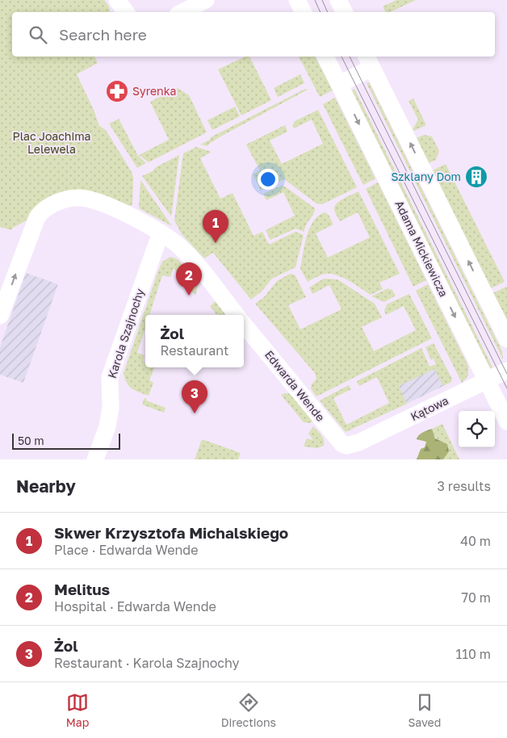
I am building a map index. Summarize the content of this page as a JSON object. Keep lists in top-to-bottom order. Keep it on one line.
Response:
{"streets":{"street":["Adama Mickiewicza","Karola Szajnochy","Edwarda Wende","Kątowa"]},"crossings":[["Adama Mickiewicza","Kątowa"],["Edwarda Wende","Kątowa"]],"parks":["Plac Joachima Lelewela"],"places":{"pharmacy":["Syrenka"],"building":["Szklany Dom"]},"scale_bar":"50 m","page":{"search":"Search here","pins":["1","2","3"],"popup":["Żol","Restaurant"],"scale":"50 m","heading":["Nearby","3 results"],"list":[{"mark":"1","name":"Skwer Krzysztofa Michalskiego","note":"Place · Edwarda Wende","value":"40 m"},{"mark":"2","name":"Melitus","note":"Hospital · Edwarda Wende","value":"70 m"},{"mark":"3","name":"Żol","note":"Restaurant · Karola Szajnochy","value":"110 m"}],"nav":["Map","Directions","Saved"]}}
